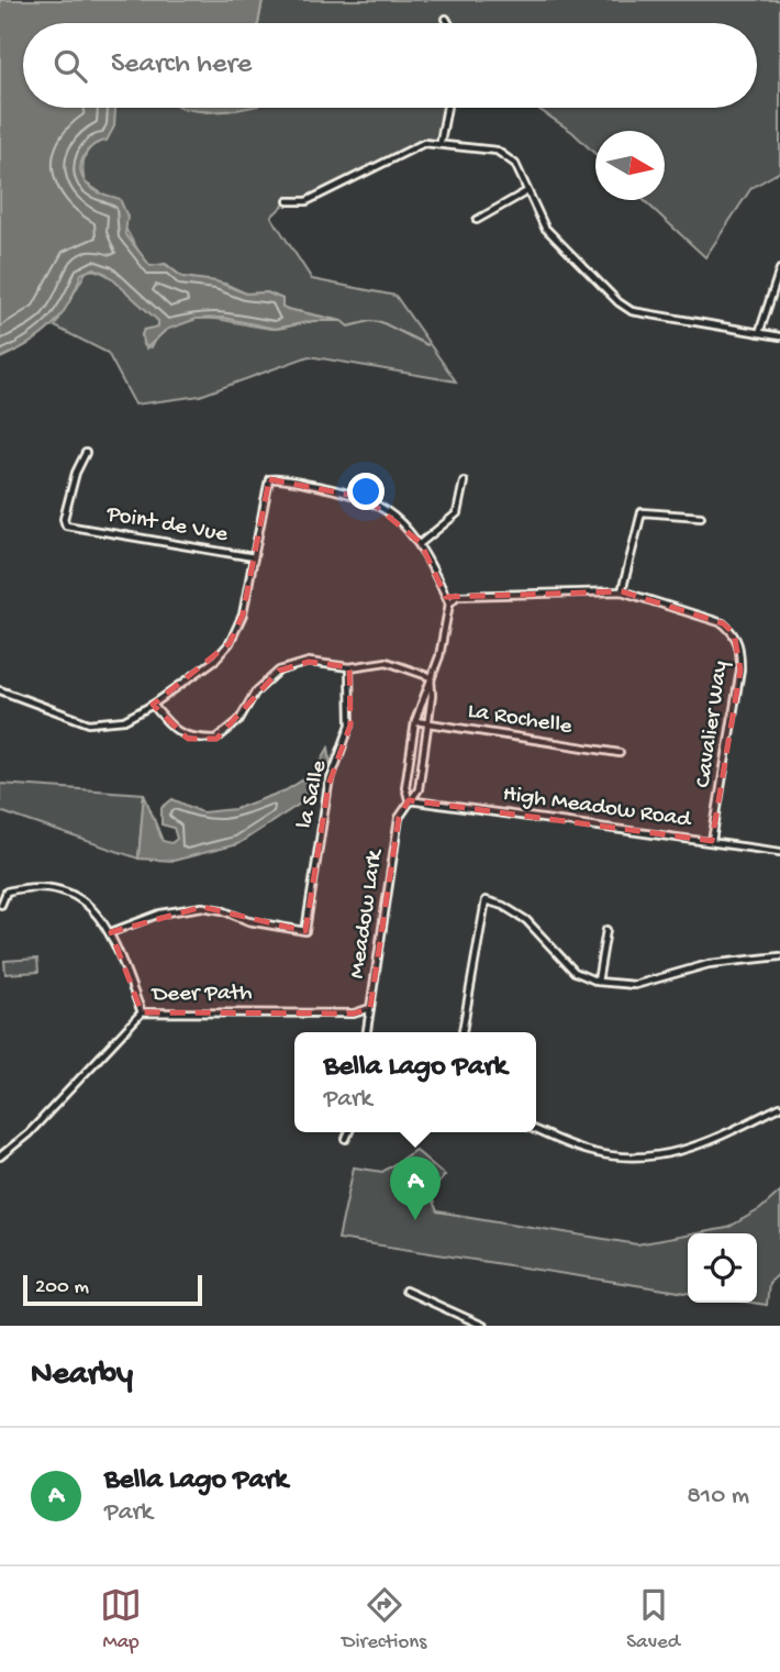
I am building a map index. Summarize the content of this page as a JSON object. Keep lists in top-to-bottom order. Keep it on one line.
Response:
{"streets":{"street":["Point de Vue","La Rochelle","Cavalier Way","la Salle","High Meadow Road","Meadow Lark","Deer Path"]},"crossings":[["Point de Vue","Cavalier Way"],["La Rochelle","Meadow Lark"],["Cavalier Way","High Meadow Road"],["High Meadow Road","Meadow Lark"],["Meadow Lark","Deer Path"]],"scale_bar":"200 m","north":"right","page":{"search":"Search here","popup":["Bella Lago Park","Park"],"pins":"A","scale":"200 m","heading":"Nearby","list":[{"mark":"A","name":"Bella Lago Park","note":"Park","value":"810 m"}],"nav":["Map","Directions","Saved"]}}
